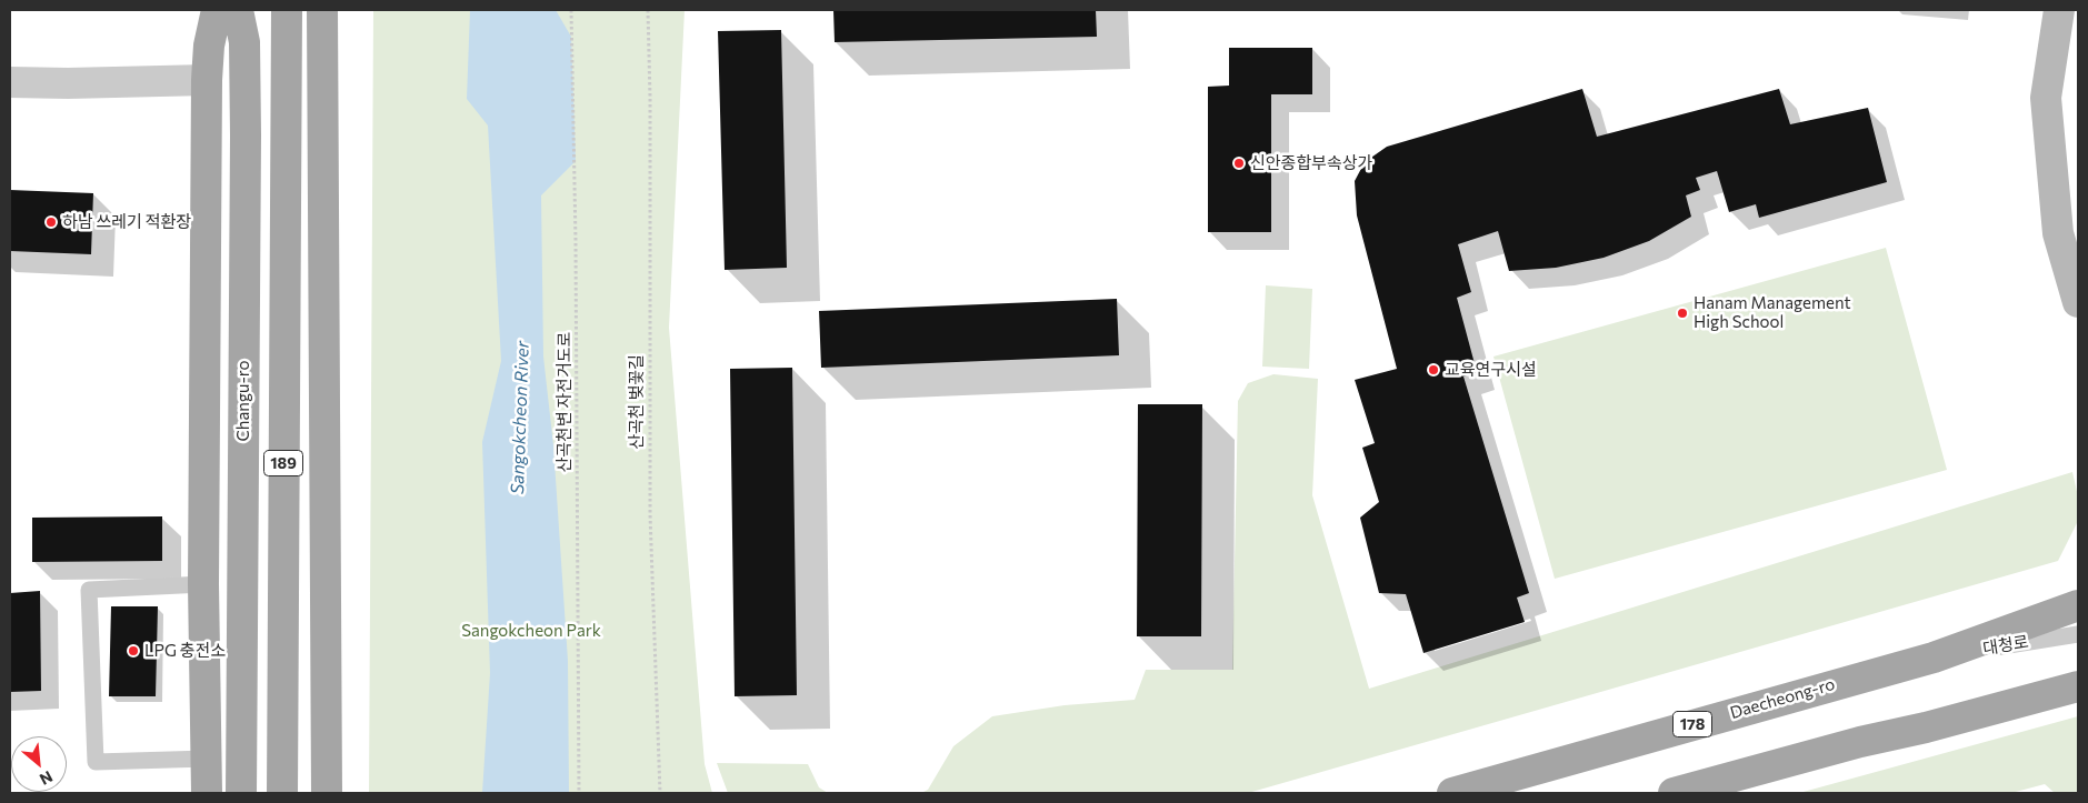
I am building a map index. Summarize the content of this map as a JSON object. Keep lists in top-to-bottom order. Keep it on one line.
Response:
{"streets":{"main road":["Changu-ro","189","Daecheong-ro","178"],"lane":["대청로"],"path":["산곡천변 자전거도로","산곡천 벚꽃길"]},"crossings":[["대청로","Daecheong-ro"]],"water":["Sangokcheon River"],"parks":["Sangokcheon Park"],"places":["신안종합부속상가","하남 쓰레기 적환장","Hanam Management High School","교육연구시설","LPG 충전소"],"north":"bottom right"}
